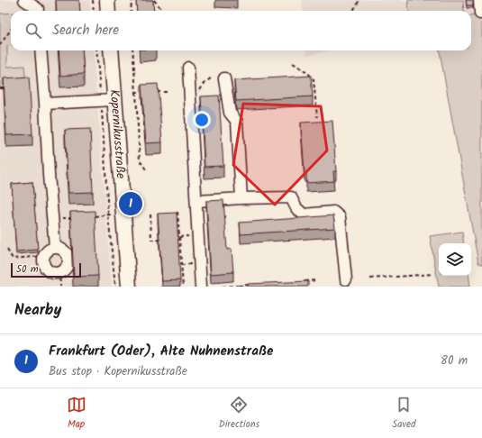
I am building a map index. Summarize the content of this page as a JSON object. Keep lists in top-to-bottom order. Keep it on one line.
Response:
{"streets":{"main road":["Kopernikusstraße"]},"scale_bar":"50 m","page":{"search":"Search here","pins":"1","scale":"50 m","heading":"Nearby","list":[{"mark":"1","name":"Frankfurt (Oder), Alte Nuhnenstraße","note":"Bus stop · Kopernikusstraße","value":"80 m"}],"nav":["Map","Directions","Saved"]}}
